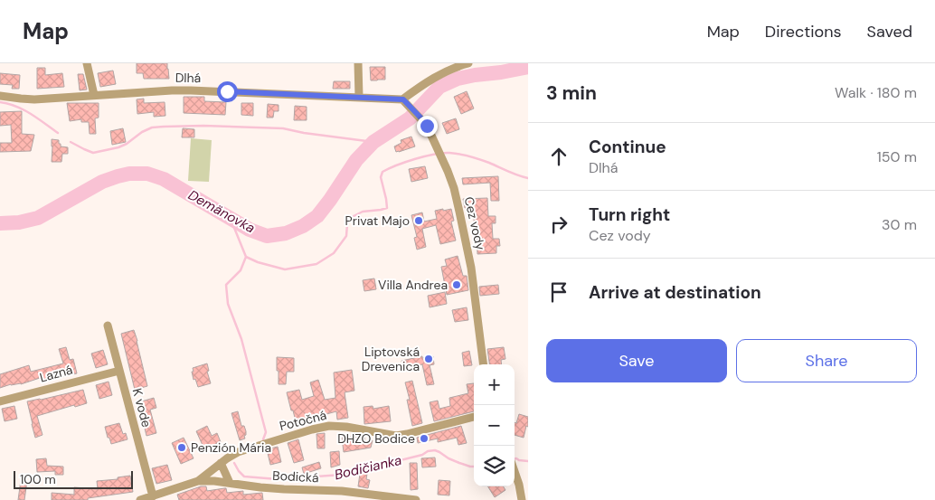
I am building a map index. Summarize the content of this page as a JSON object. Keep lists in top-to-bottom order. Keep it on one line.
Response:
{"streets":{"street":["Dlhá","Cez vody","Lazná","K vode","Potočná","Bodická"]},"crossings":[["Dlhá","Cez vody"],["Lazná","K vode"],["K vode","Bodická"],["Potočná","Bodická"]],"water":["Demänovka","Bodičianka"],"places":["Privat Majo","Villa Andrea","Liptovská Drevenica","DHZO Bodice","Penzión Mária"],"scale_bar":"100 m","page":{"header":"Map","nav":["Map","Directions","Saved"],"heading":["3 min","Walk · 180 m"],"list":[["Continue","Dlhá","150 m"],["Turn right","Cez vody","30 m"],"Arrive at destination"],"buttons":["Save","Share"],"map_buttons":["+","−"],"scale":"100 m"}}
